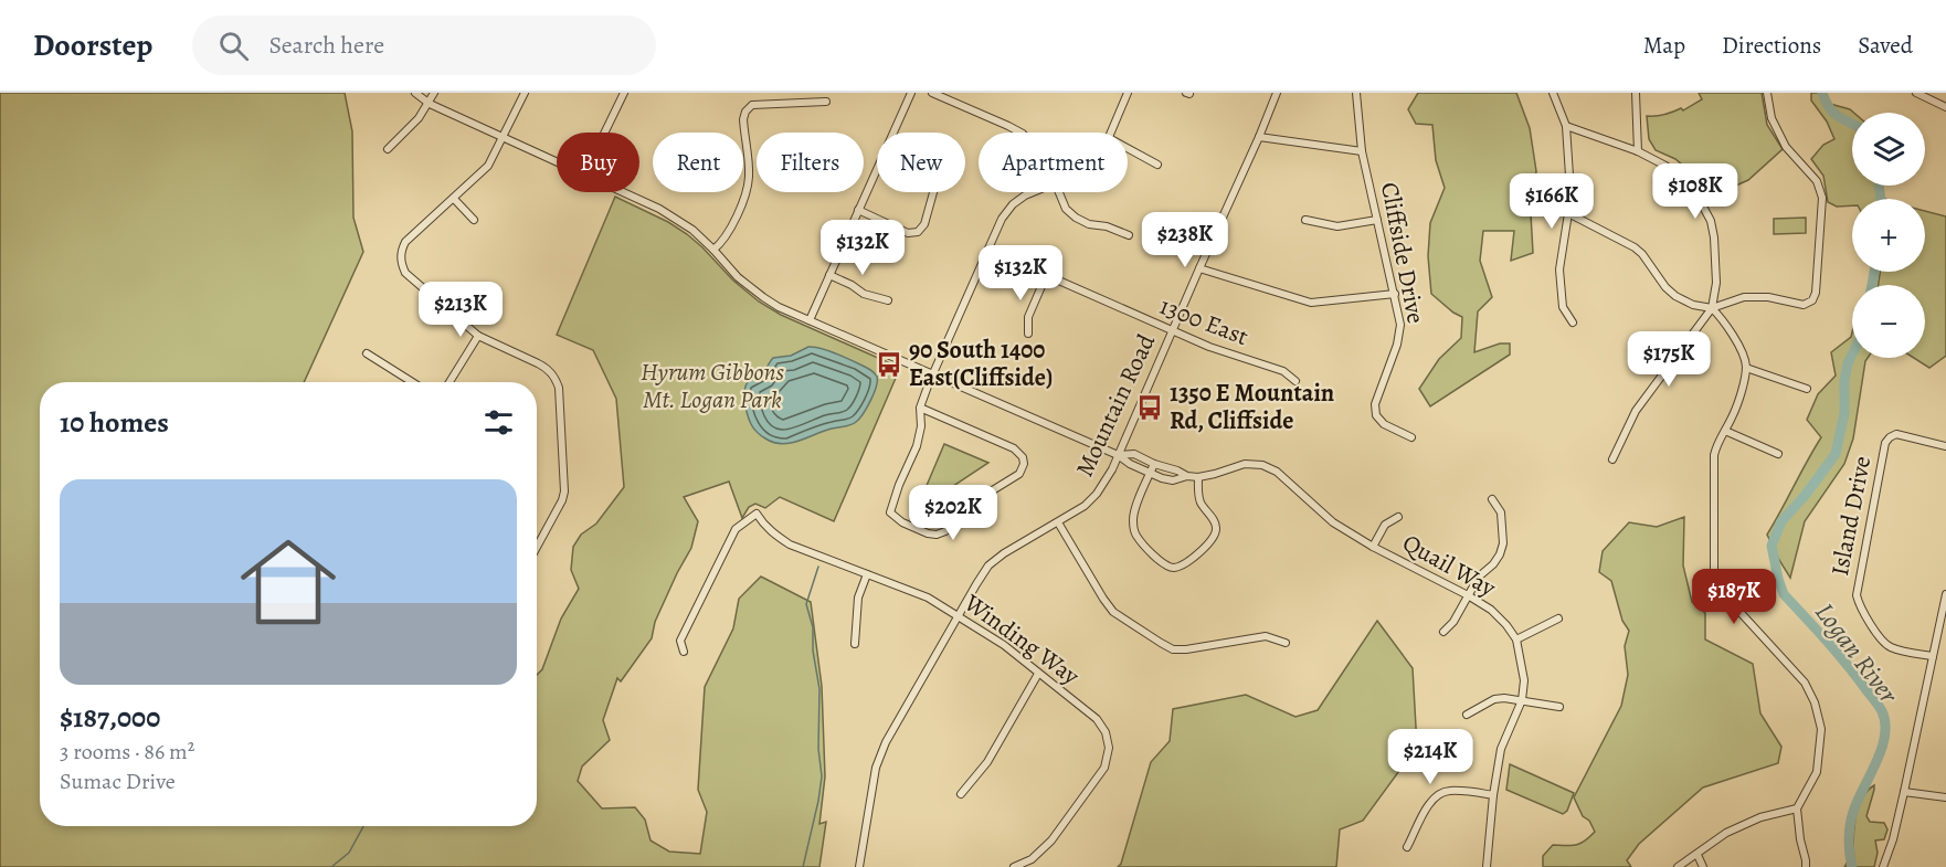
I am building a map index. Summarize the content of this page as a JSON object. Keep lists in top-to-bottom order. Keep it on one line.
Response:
{"streets":{"street":["Cliffside Drive","1300 East","Mountain Road","Island Drive","Quail Way","Winding Way"]},"crossings":[["1300 East","Mountain Road"],["Mountain Road","Quail Way"],["Mountain Road","Winding Way"]],"water":["Logan River"],"parks":["Hyrum Gibbons Mt. Logan Park"],"places":{"bus stop":["90 South 1400 East(Cliffside)","1350 E Mountain Rd, Cliffside"]},"page":{"header":"Doorstep","search":"Search here","nav":["Map","Directions","Saved"],"map_buttons":["+","−"],"chip":["Buy","Rent","Filters","New","Apartment"],"price":["$108K","$166K","$238K","$132K","$132K","$213K","$175K","$202K","$187K","$214K"],"heading":"10 homes","list":[{"name":"$187,000","note":"3 rooms · 86 m² · Sumac Drive"}]}}
